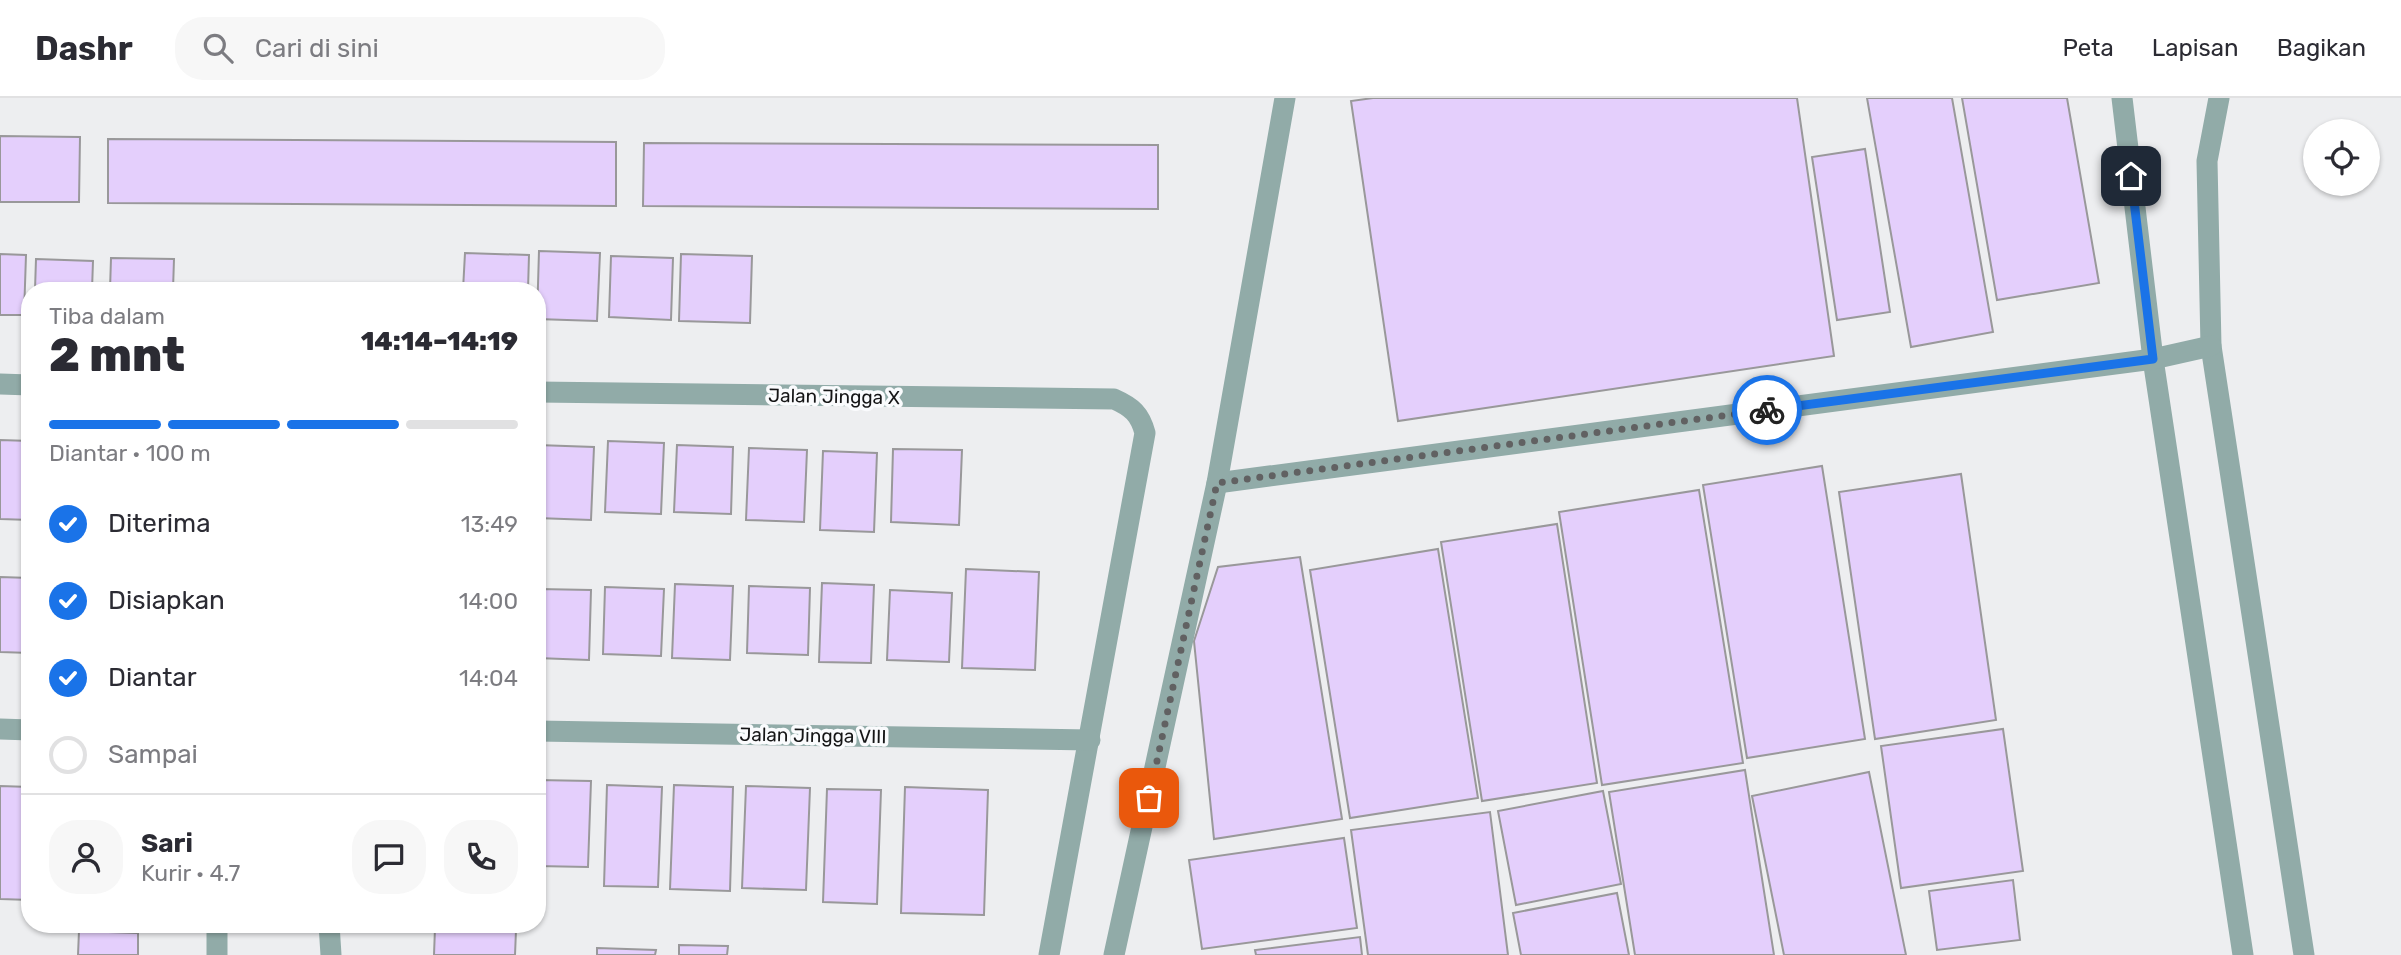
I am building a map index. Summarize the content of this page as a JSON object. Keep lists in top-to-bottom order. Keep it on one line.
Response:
{"streets":{"street":["Jalan Jingga X","Jalan Jingga VIII"]},"crossings":[["Jalan Jingga X","Jalan Jingga VIII"]],"page":{"header":"Dashr","search":"Cari di sini","nav":["Peta","Lapisan","Bagikan"],"heading":["2 mnt","Tiba dalam","14:14–14:19"],"panel":["Sari","Kurir · 4.7"],"bar":"Diantar · 100 m","list":[["Diterima","13:49"],["Disiapkan","14:00"],["Diantar","14:04"],"Sampai"]}}
